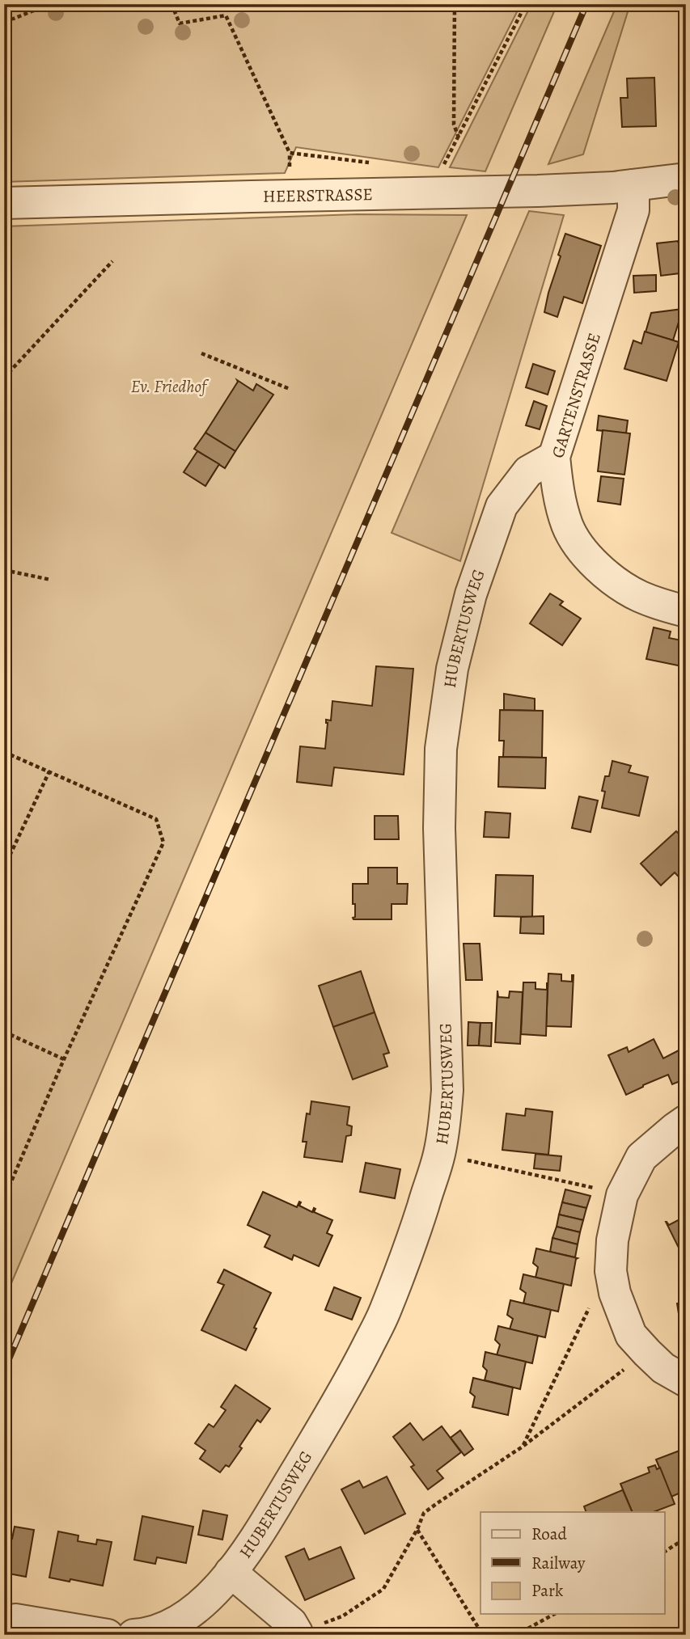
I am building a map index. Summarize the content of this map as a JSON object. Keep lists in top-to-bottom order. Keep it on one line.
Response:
{"streets":{"street":["HEERSTRASSE","GARTENSTRASSE","HUBERTUSWEG"]},"crossings":[["HEERSTRASSE","GARTENSTRASSE"],["GARTENSTRASSE","HUBERTUSWEG"]],"parks":["Ev. Friedhof"],"legend":["Road","Railway","Park"]}
